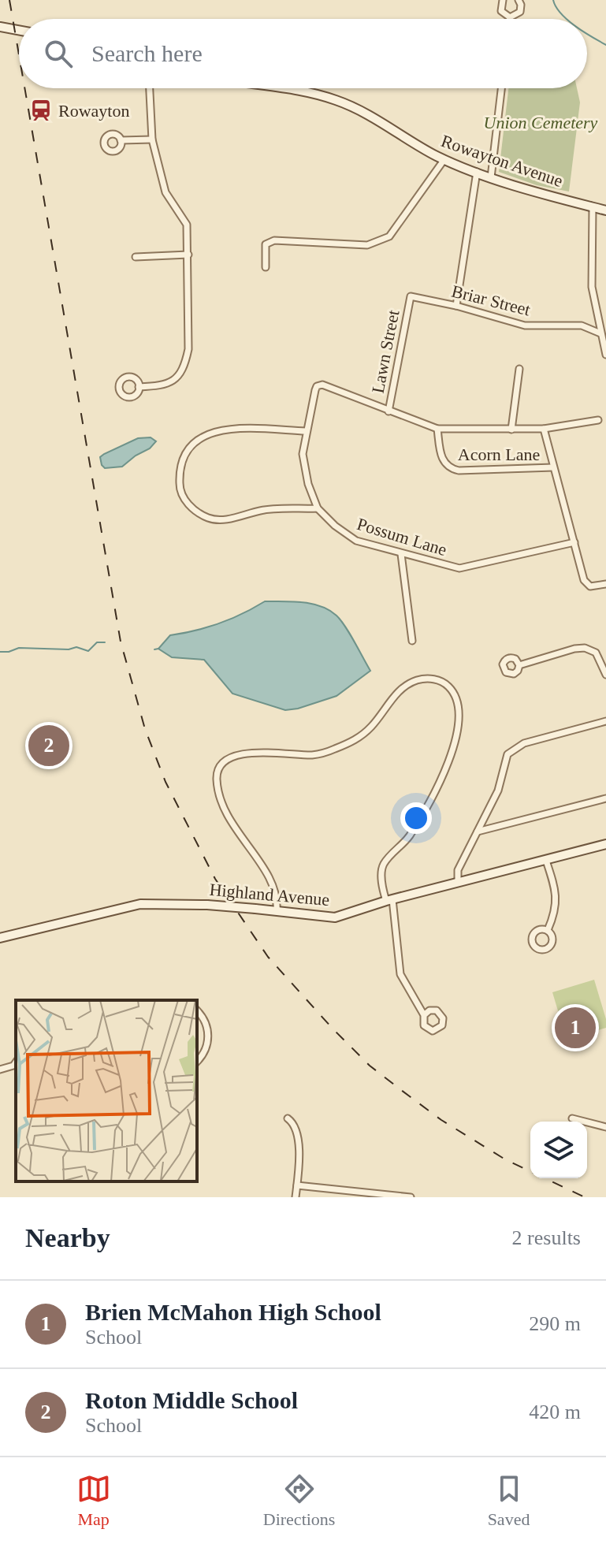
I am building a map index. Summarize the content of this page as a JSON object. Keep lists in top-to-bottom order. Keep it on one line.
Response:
{"streets":{"street":["Rowayton Avenue","Briar Street","Lawn Street","Acorn Lane","Possum Lane","Highland Avenue"]},"crossings":[["Briar Street","Lawn Street"],["Lawn Street","Possum Lane"]],"parks":["Union Cemetery"],"places":{"station":["Rowayton"]},"page":{"search":"Search here","pins":["2","1"],"heading":["Nearby","2 results"],"list":[{"mark":"1","name":"Brien McMahon High School","note":"School","value":"290 m"},{"mark":"2","name":"Roton Middle School","note":"School","value":"420 m"}],"nav":["Map","Directions","Saved"]}}
